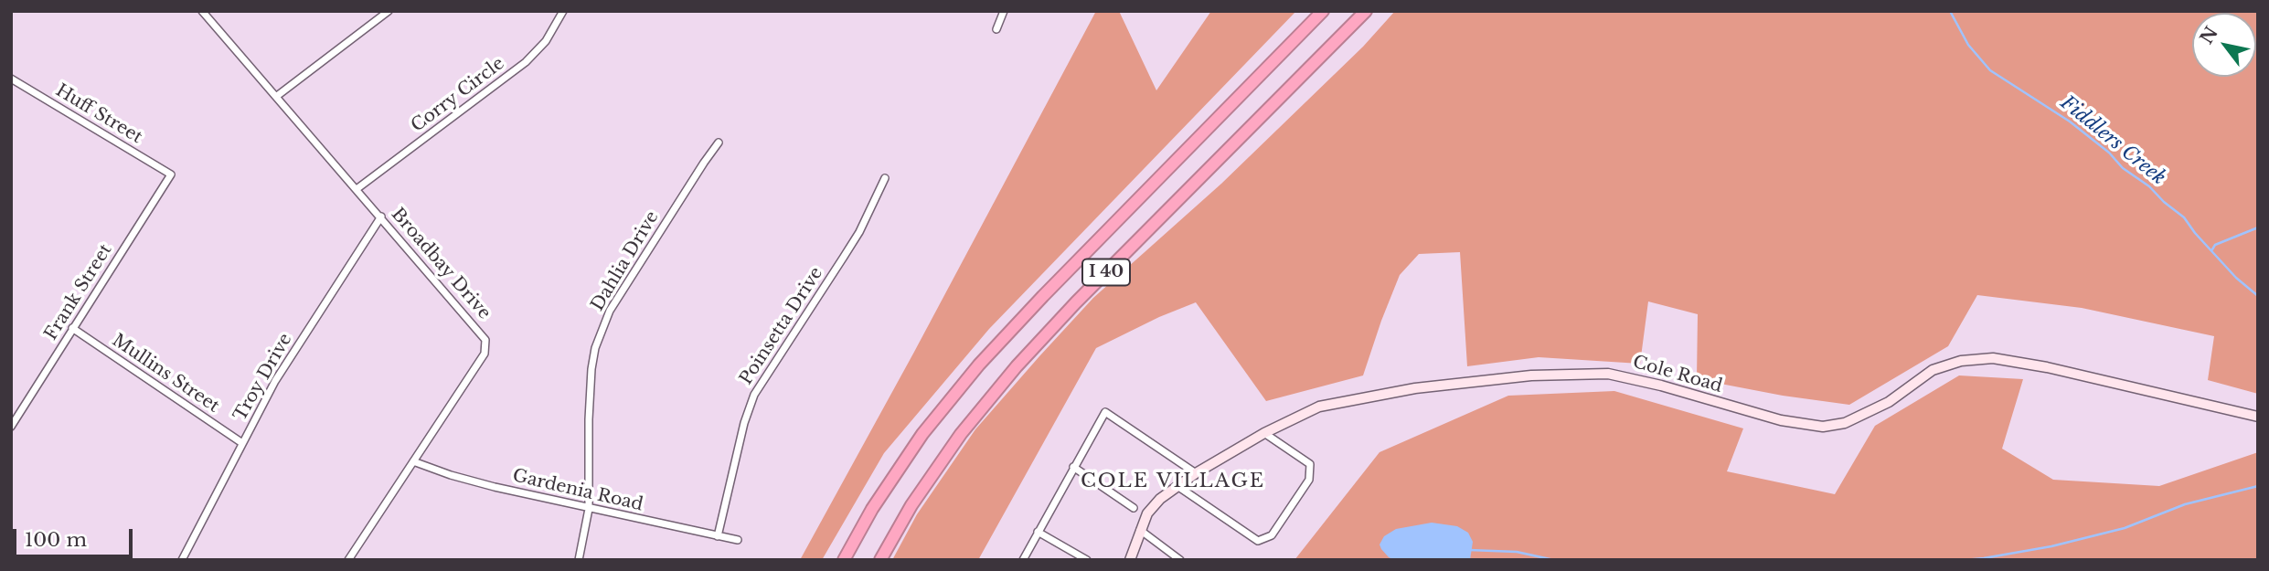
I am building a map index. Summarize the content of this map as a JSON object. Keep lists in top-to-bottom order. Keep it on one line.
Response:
{"streets":{"highway":["I 40"],"street":["Corry Circle","Huff Street","Dahlia Drive","Broadbay Drive","Frank Street","Poinsetta Drive","Mullins Street","Cole Road","Troy Drive","Gardenia Road"]},"crossings":[["Corry Circle","Broadbay Drive"],["Huff Street","Frank Street"],["Dahlia Drive","Gardenia Road"],["Broadbay Drive","Troy Drive"],["Broadbay Drive","Gardenia Road"],["Frank Street","Mullins Street"],["Poinsetta Drive","Gardenia Road"],["Mullins Street","Troy Drive"]],"districts":["COLE VILLAGE"],"water":["Fiddlers Creek"],"scale_bar":"100 m","north":"top left"}
